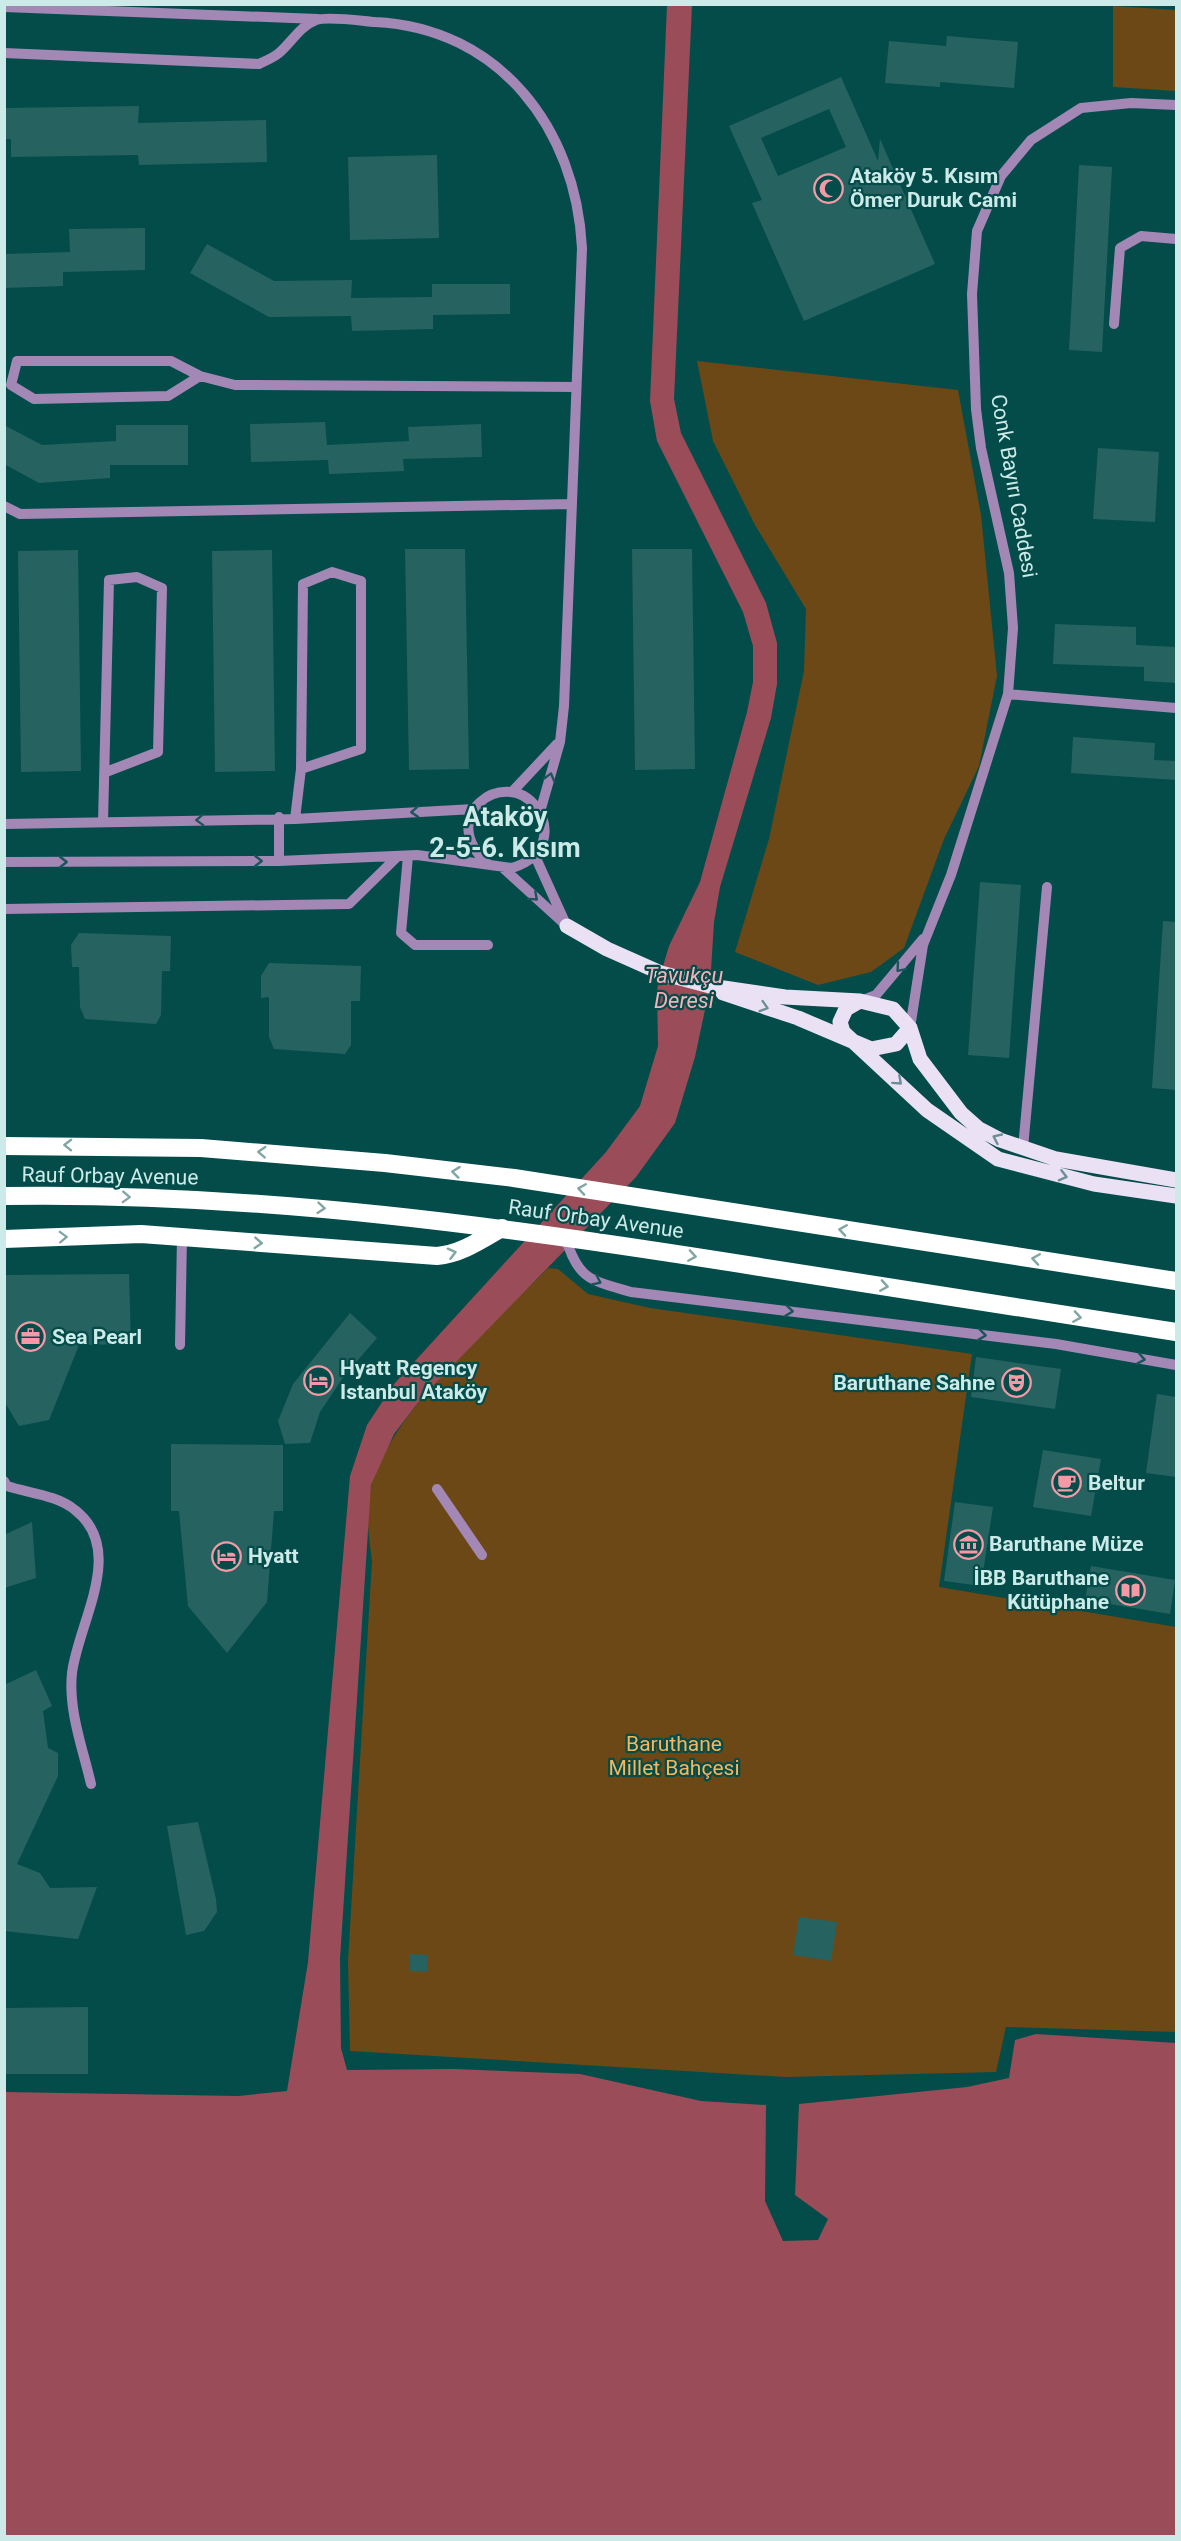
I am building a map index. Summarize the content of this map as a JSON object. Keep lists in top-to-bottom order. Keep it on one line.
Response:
{"streets":{"highway":["Rauf Orbay Avenue"],"street":["Conk Bayırı Caddesi"]},"districts":["Ataköy 2-5-6. Kısım"],"water":["Tavukçu Deresi"],"parks":["Baruthane Millet Bahçesi"],"places":{"mosque":["Ataköy 5. Kısım Ömer Duruk Cami"],"office":["Sea Pearl"],"hotel":["Hyatt Regency Istanbul Ataköy","Hyatt"],"theatre":["Baruthane Sahne"],"cafe":["Beltur"],"museum":["Baruthane Müze"],"library":["İBB Baruthane Kütüphane"]}}
